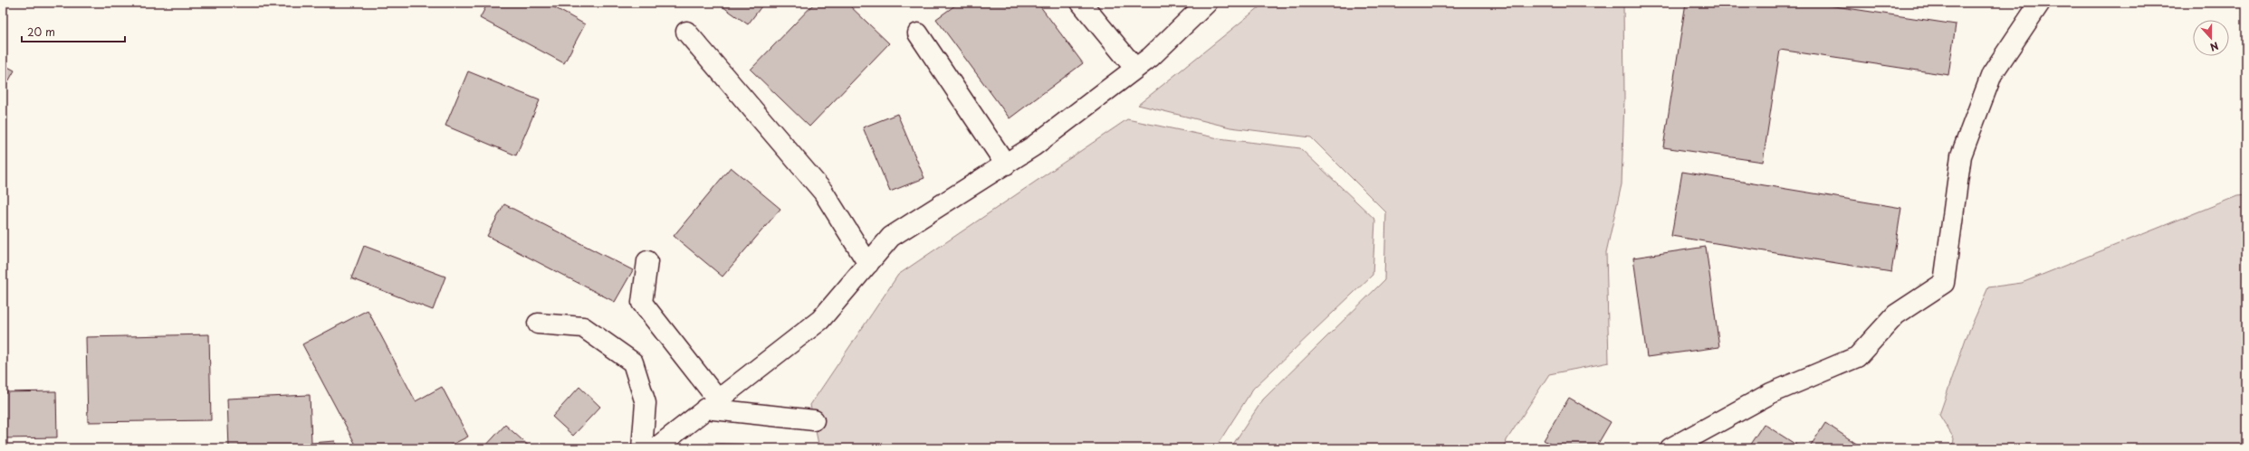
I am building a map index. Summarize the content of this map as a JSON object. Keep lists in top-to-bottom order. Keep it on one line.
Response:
{"scale_bar":"20 m","north":"bottom"}
